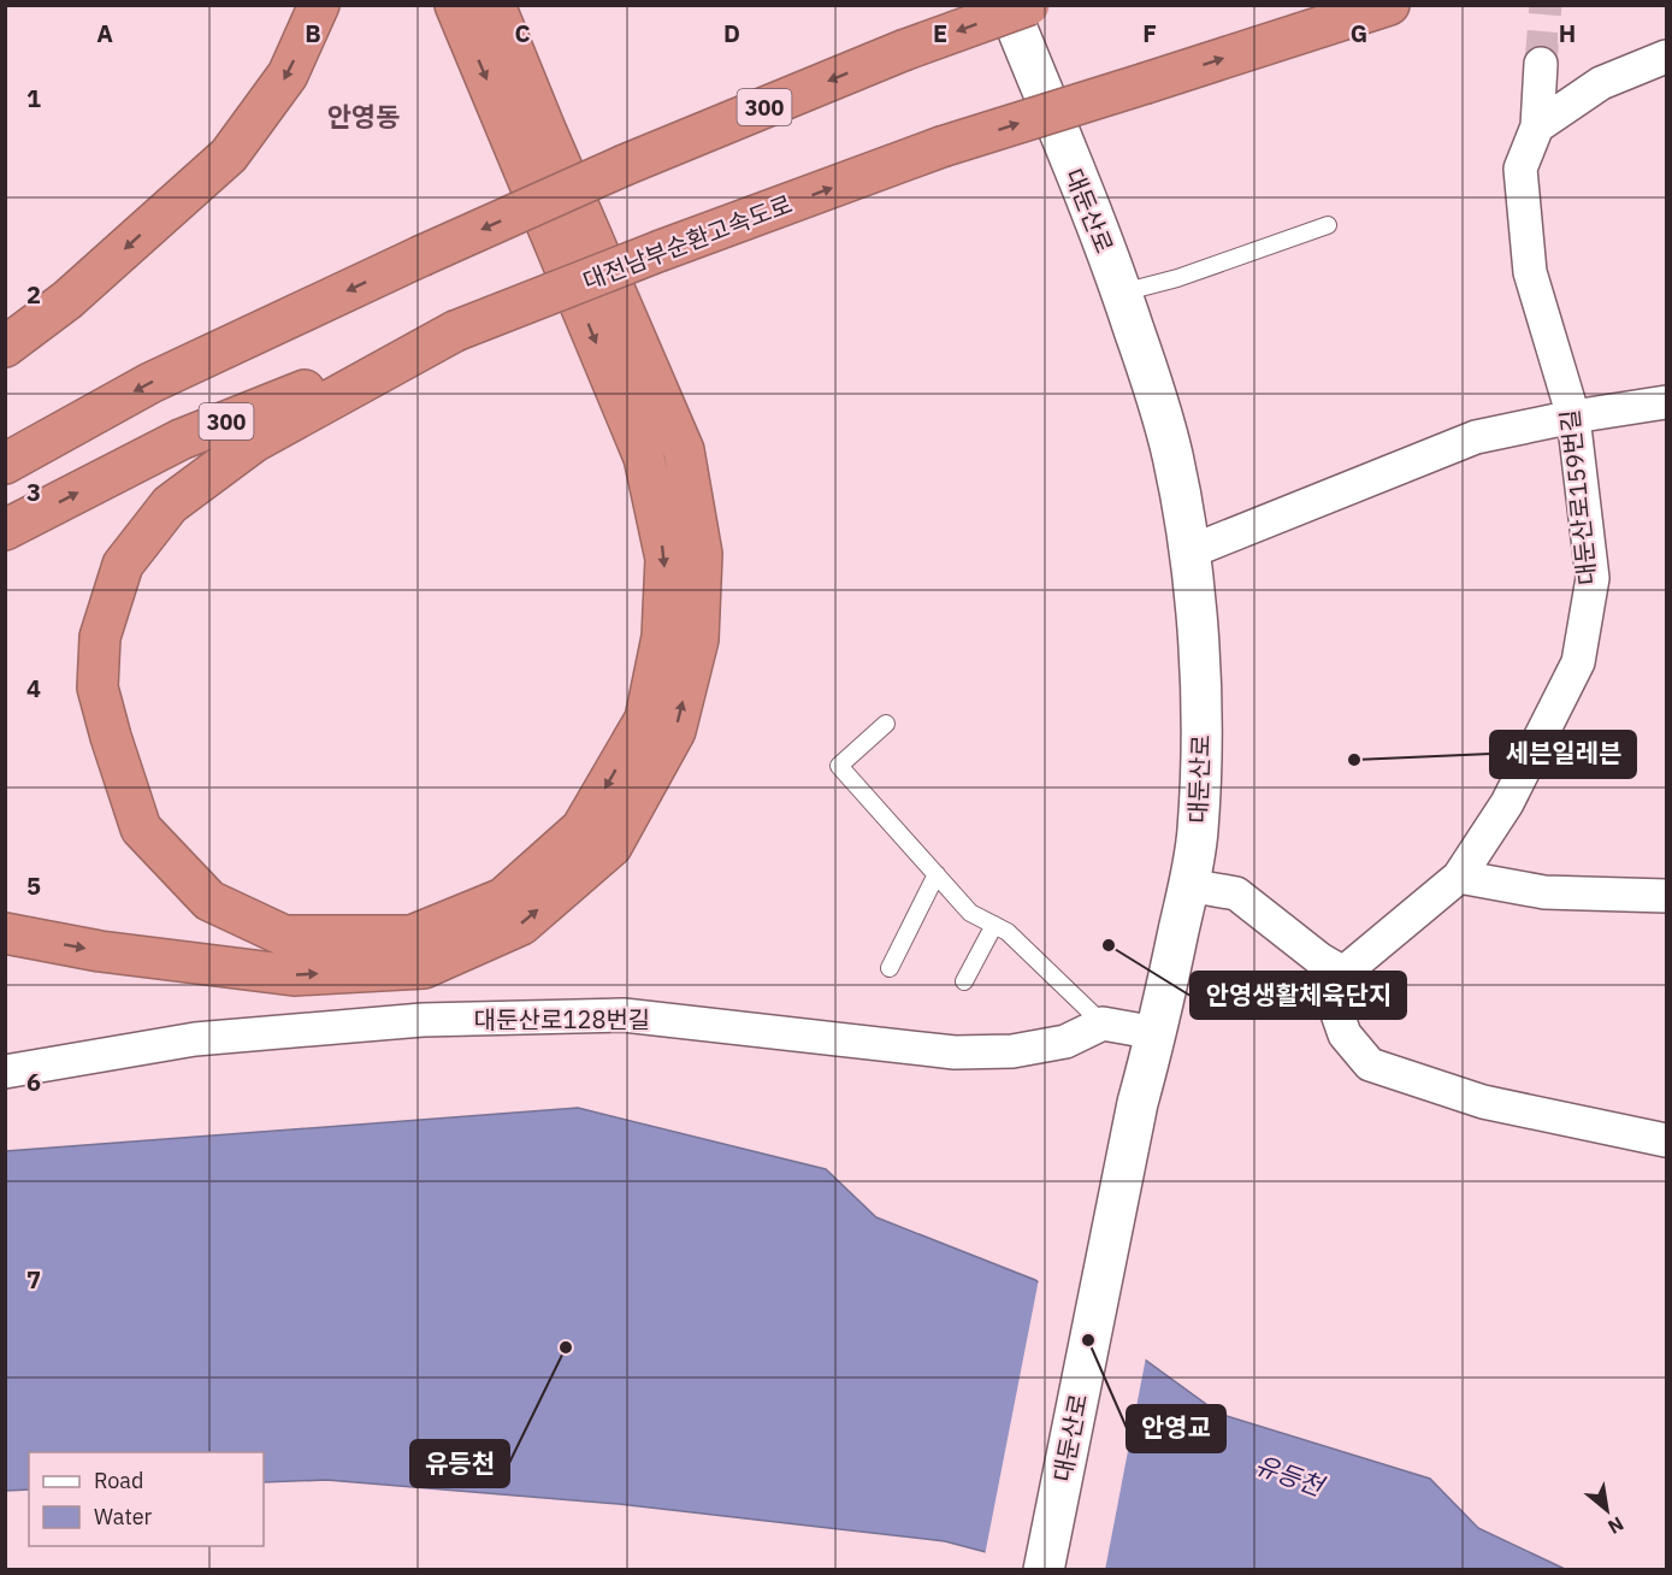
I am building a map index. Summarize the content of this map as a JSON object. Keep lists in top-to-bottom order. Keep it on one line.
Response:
{"streets":{"highway":["300","대전남부순환고속도로"],"main road":["대둔산로"],"street":["대둔산로159번길","대둔산로128번길"]},"districts":["안영동"],"water":["유등천"],"places":["세븐일레븐","안영생활체육단지","안영교","유등천"],"legend":["Road","Water"],"north":"bottom right","grid":{"columns":["A","B","C","D","E","F","G","H"],"rows":["1","2","3","4","5","6","7"]}}
